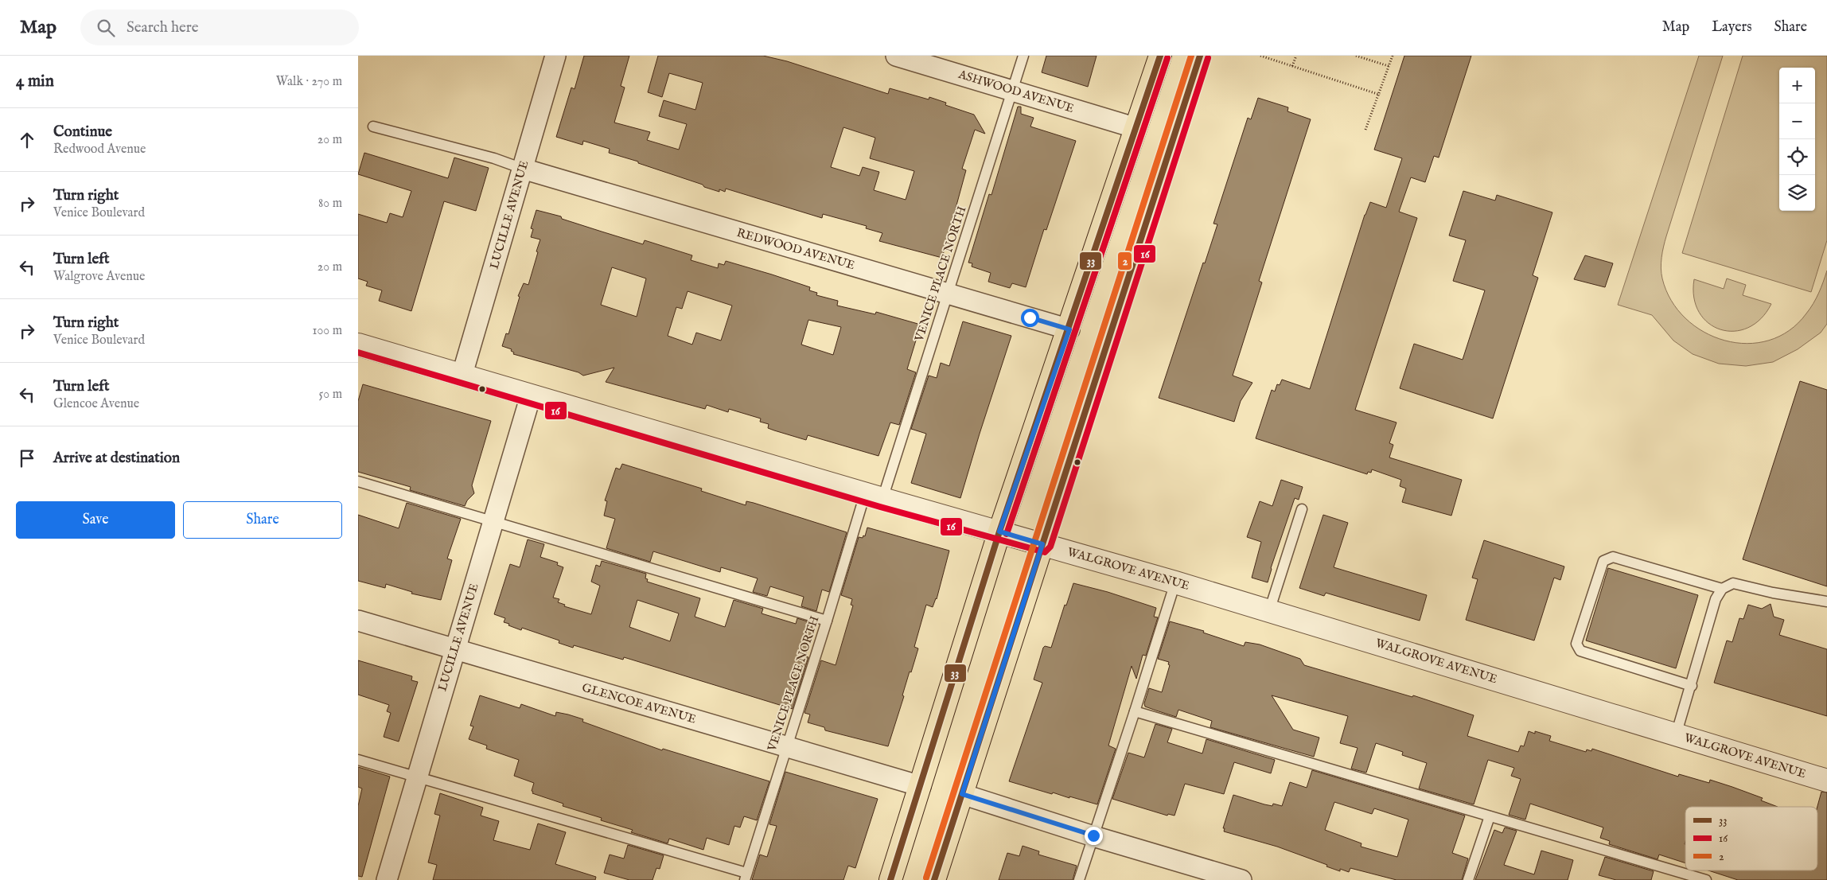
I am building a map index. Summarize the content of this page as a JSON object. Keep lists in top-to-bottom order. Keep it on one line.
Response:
{"streets":{"street":["ASHWOOD AVENUE","LUCILLE AVENUE","REDWOOD AVENUE","WALGROVE AVENUE","GLENCOE AVENUE"],"lane":["VENICE PLACE NORTH"]},"crossings":[["ASHWOOD AVENUE","VENICE PLACE NORTH"],["LUCILLE AVENUE","REDWOOD AVENUE"],["LUCILLE AVENUE","WALGROVE AVENUE"],["LUCILLE AVENUE","GLENCOE AVENUE"],["REDWOOD AVENUE","VENICE PLACE NORTH"],["VENICE PLACE NORTH","WALGROVE AVENUE"],["VENICE PLACE NORTH","GLENCOE AVENUE"]],"lines":["transit line 33","transit line 2","transit line 16"],"legend":["33","16","2"],"page":{"header":"Map","search":"Search here","nav":["Map","Layers","Share"],"heading":["4 min","Walk · 270 m"],"map_buttons":["+","−"],"list":[["Continue","Redwood Avenue","20 m"],["Turn right","Venice Boulevard","80 m"],["Turn left","Walgrove Avenue","20 m"],["Turn right","Venice Boulevard","100 m"],["Turn left","Glencoe Avenue","50 m"],"Arrive at destination"],"buttons":["Save","Share"]}}
